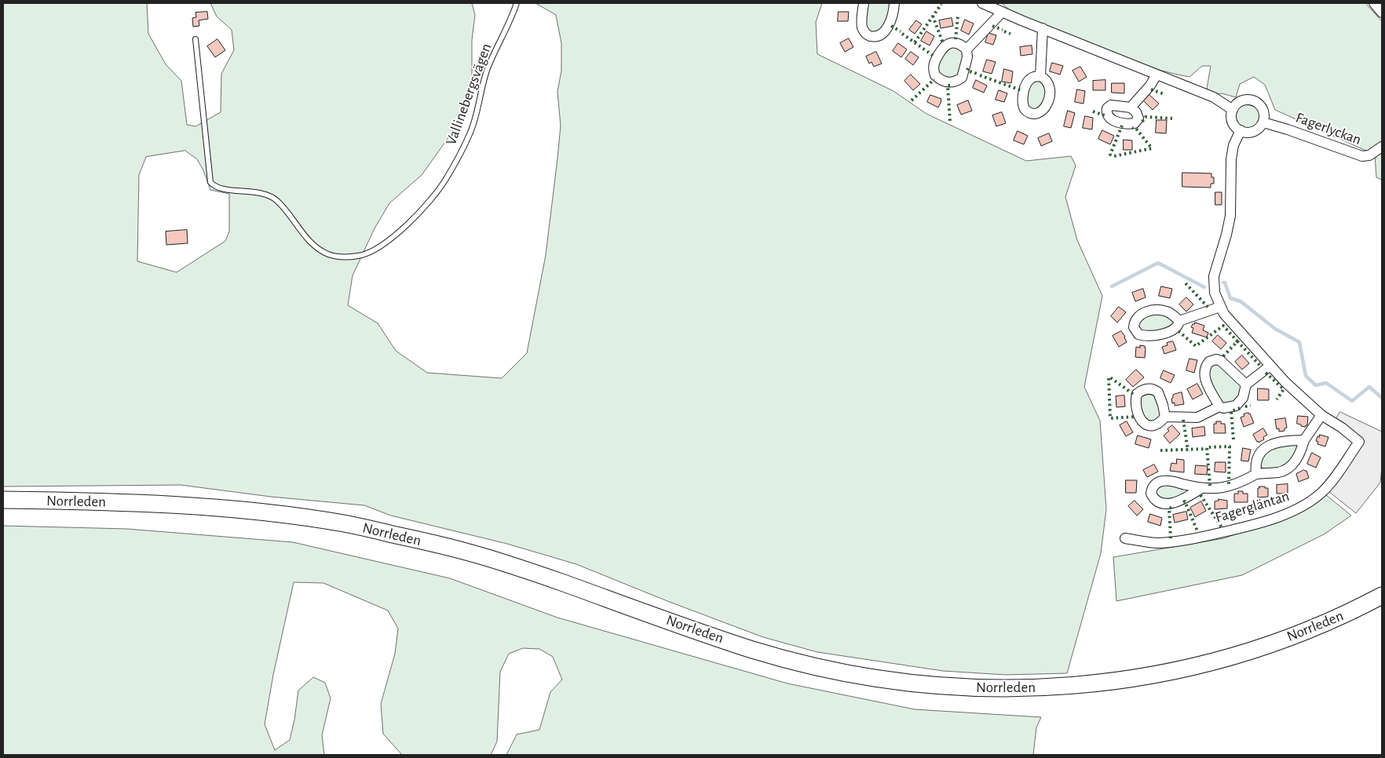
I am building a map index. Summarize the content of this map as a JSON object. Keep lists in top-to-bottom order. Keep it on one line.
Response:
{"streets":{"highway":["Norrleden"],"street":["Fagerlyckan","Fagergläntan"],"lane":["Vallinebergsvägen"]},"crossings":[["Fagerlyckan","Fagergläntan"]]}
